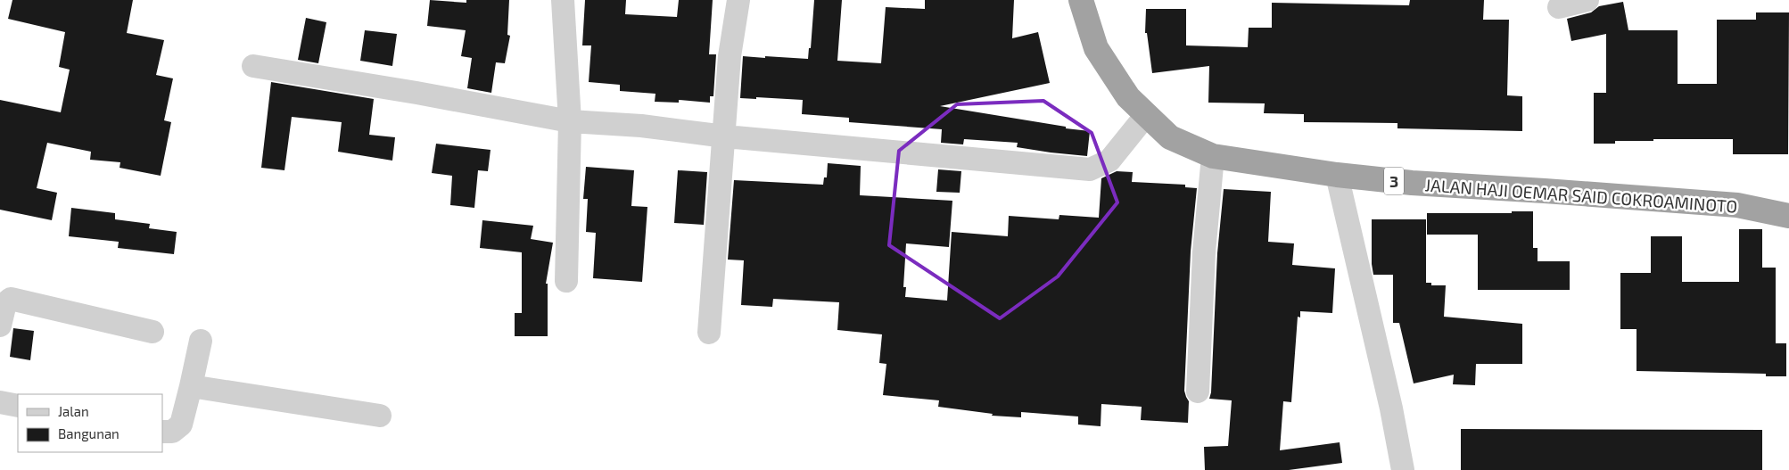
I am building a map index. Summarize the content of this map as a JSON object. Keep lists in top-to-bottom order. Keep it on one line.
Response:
{"streets":{"highway":["3","JALAN HAJI OEMAR SAID COKROAMINOTO"]},"legend":["Jalan","Bangunan"]}
